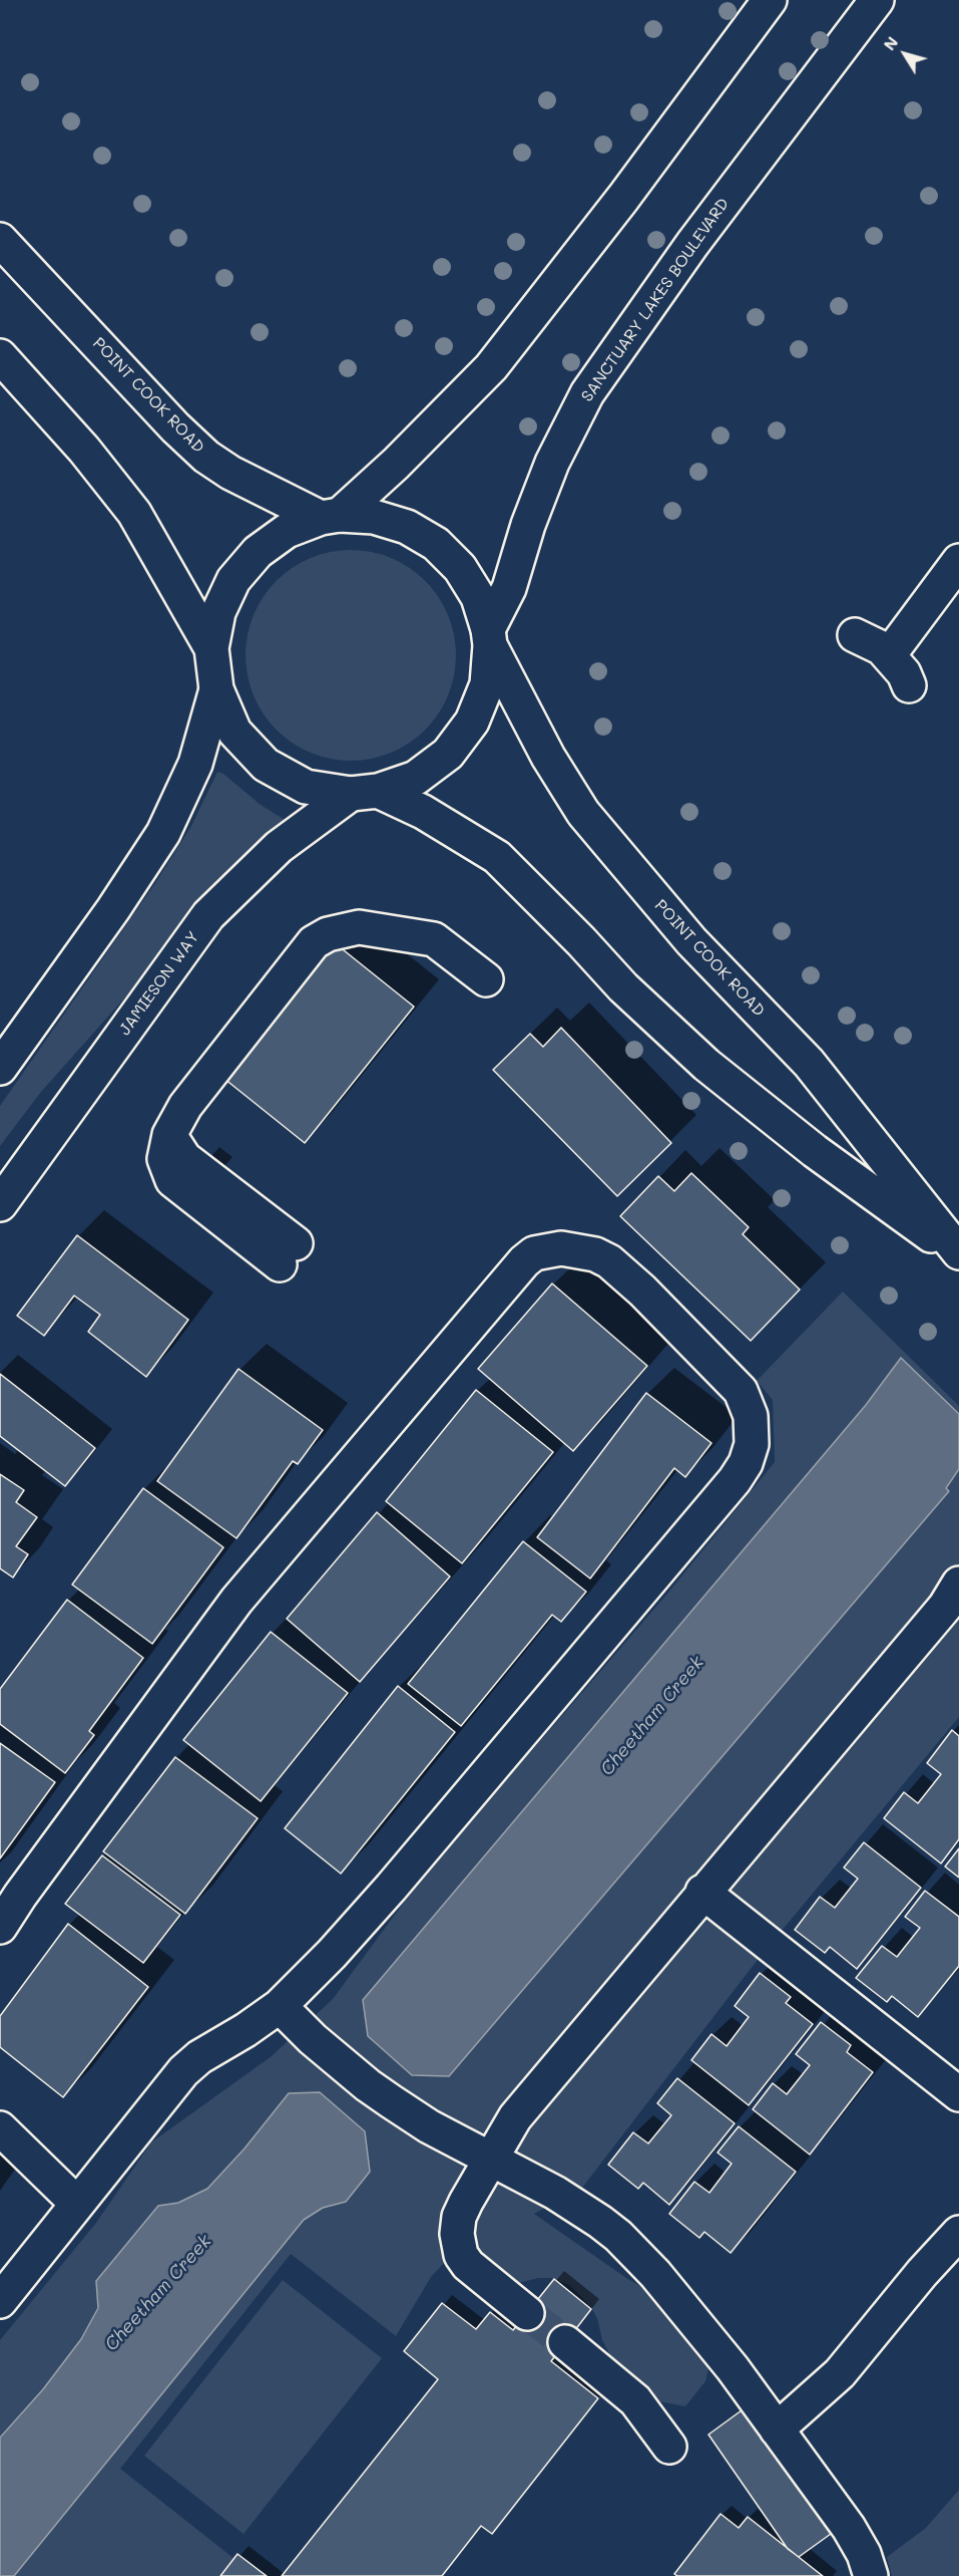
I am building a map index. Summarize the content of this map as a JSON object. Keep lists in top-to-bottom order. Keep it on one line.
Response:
{"streets":{"main road":["SANCTUARY LAKES BOULEVARD","POINT COOK ROAD","JAMIESON WAY"]},"crossings":[["SANCTUARY LAKES BOULEVARD","POINT COOK ROAD"],["POINT COOK ROAD","JAMIESON WAY"]],"water":["Cheetham Creek"],"north":"top left"}
